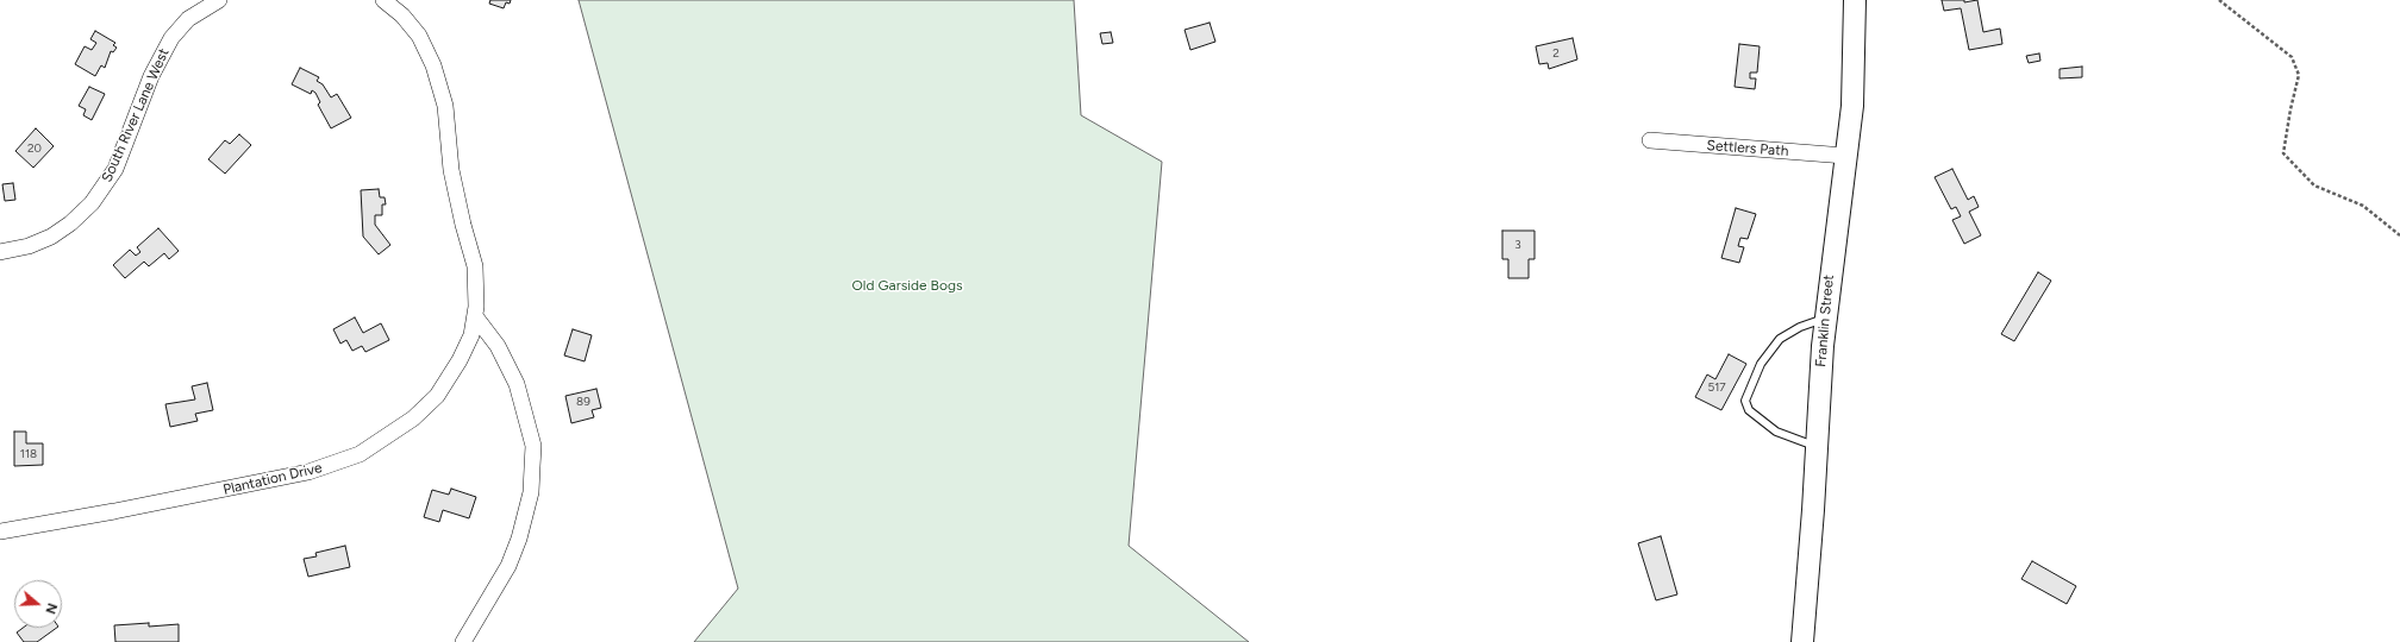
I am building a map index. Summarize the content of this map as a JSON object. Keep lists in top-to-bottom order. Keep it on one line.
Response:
{"streets":{"street":["South River Lane West","Settlers Path","Franklin Street","Plantation Drive"]},"crossings":[["Settlers Path","Franklin Street"]],"parks":["Old Garside Bogs"],"house_numbers":["2","20","3","517","89","118"],"north":"right"}
